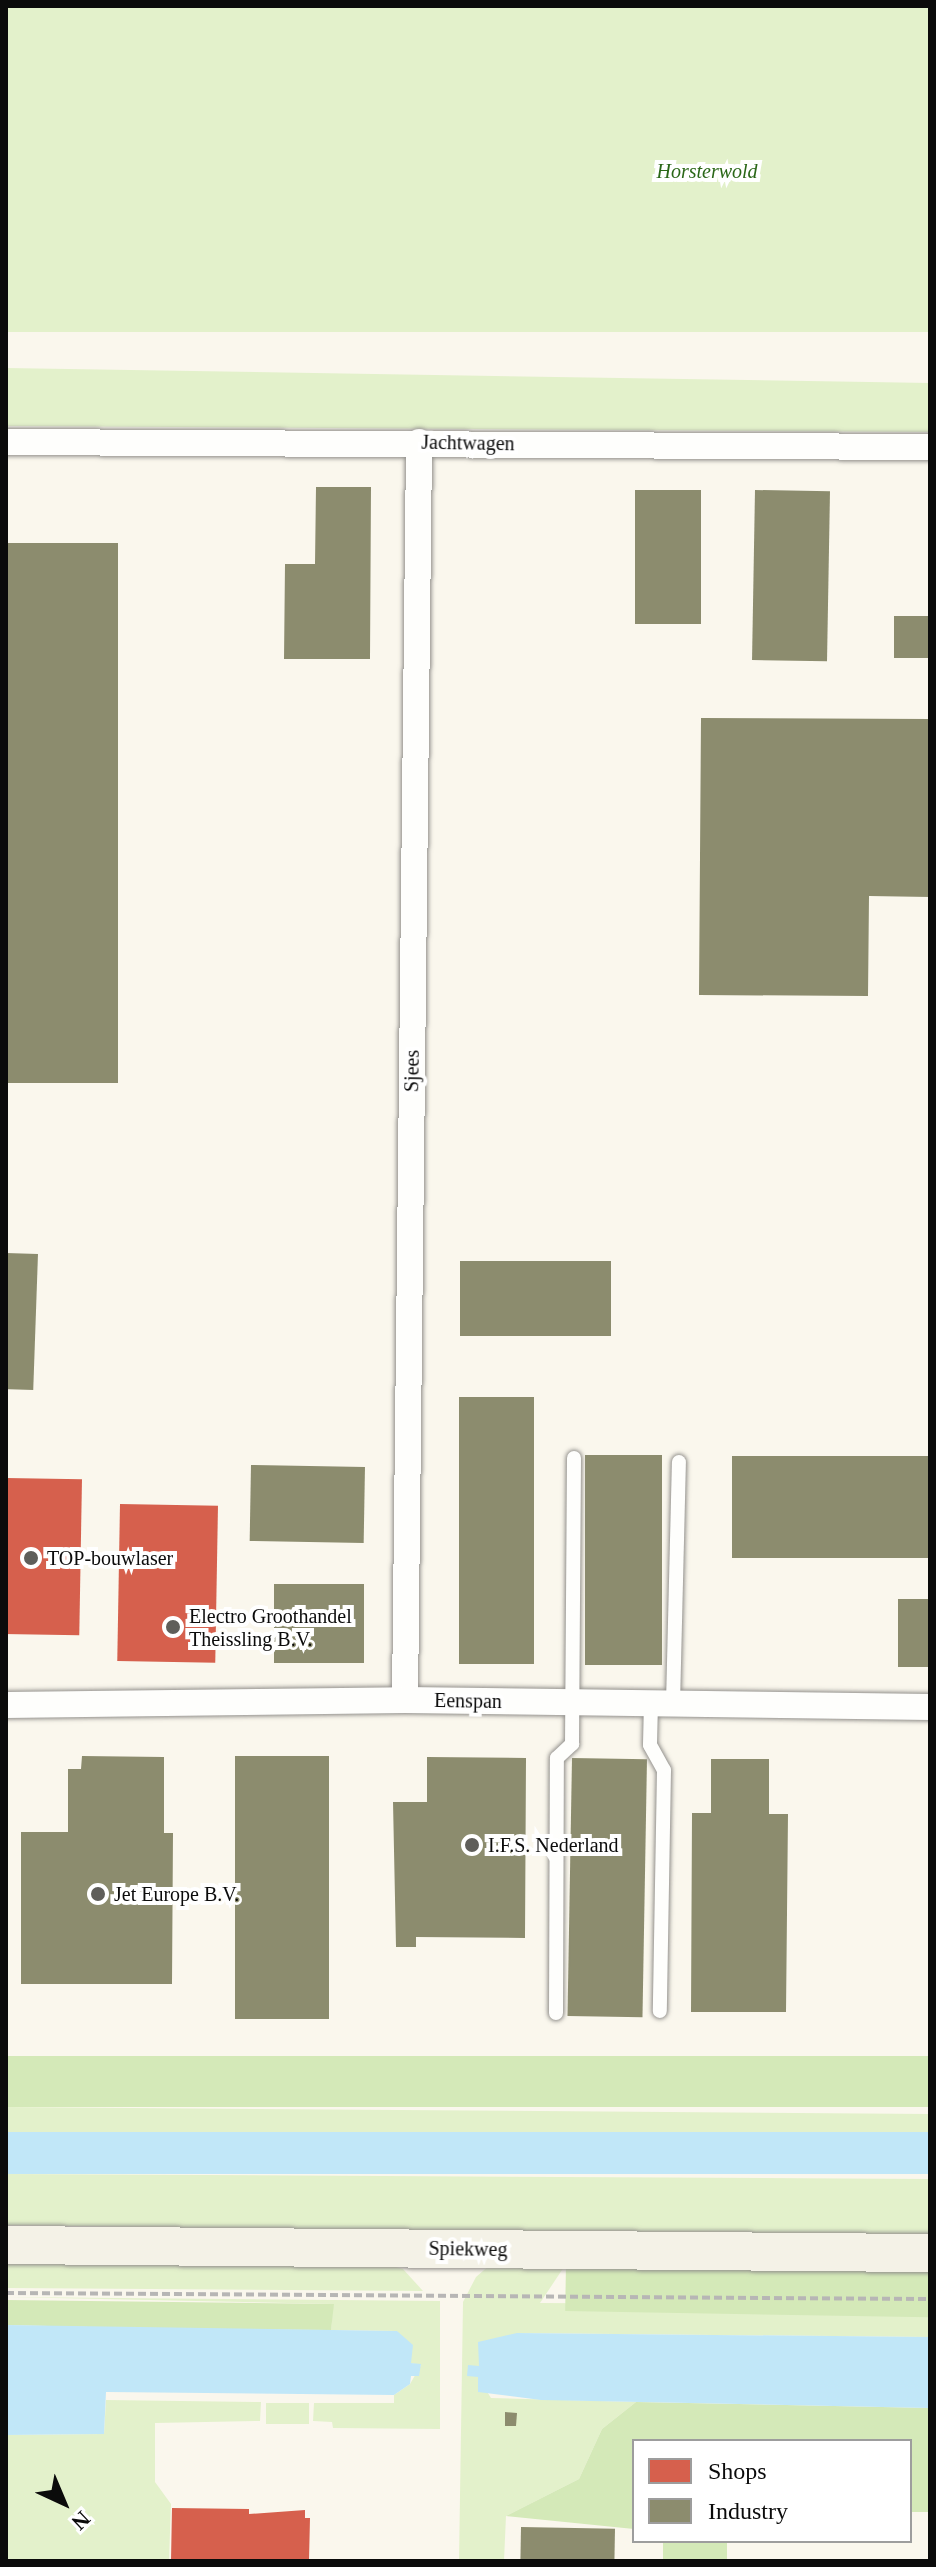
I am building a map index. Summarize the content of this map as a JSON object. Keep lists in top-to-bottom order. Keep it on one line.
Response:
{"streets":{"main road":["Spiekweg"],"street":["Jachtwagen","Sjees","Eenspan"]},"crossings":[["Jachtwagen","Sjees"],["Sjees","Eenspan"]],"parks":["Horsterwold"],"places":["TOP-bouwlaser","Electro Groothandel Theissling B.V.","I.F.S. Nederland","Jet Europe B.V."],"legend":["Shops","Industry"],"north":"bottom right"}
